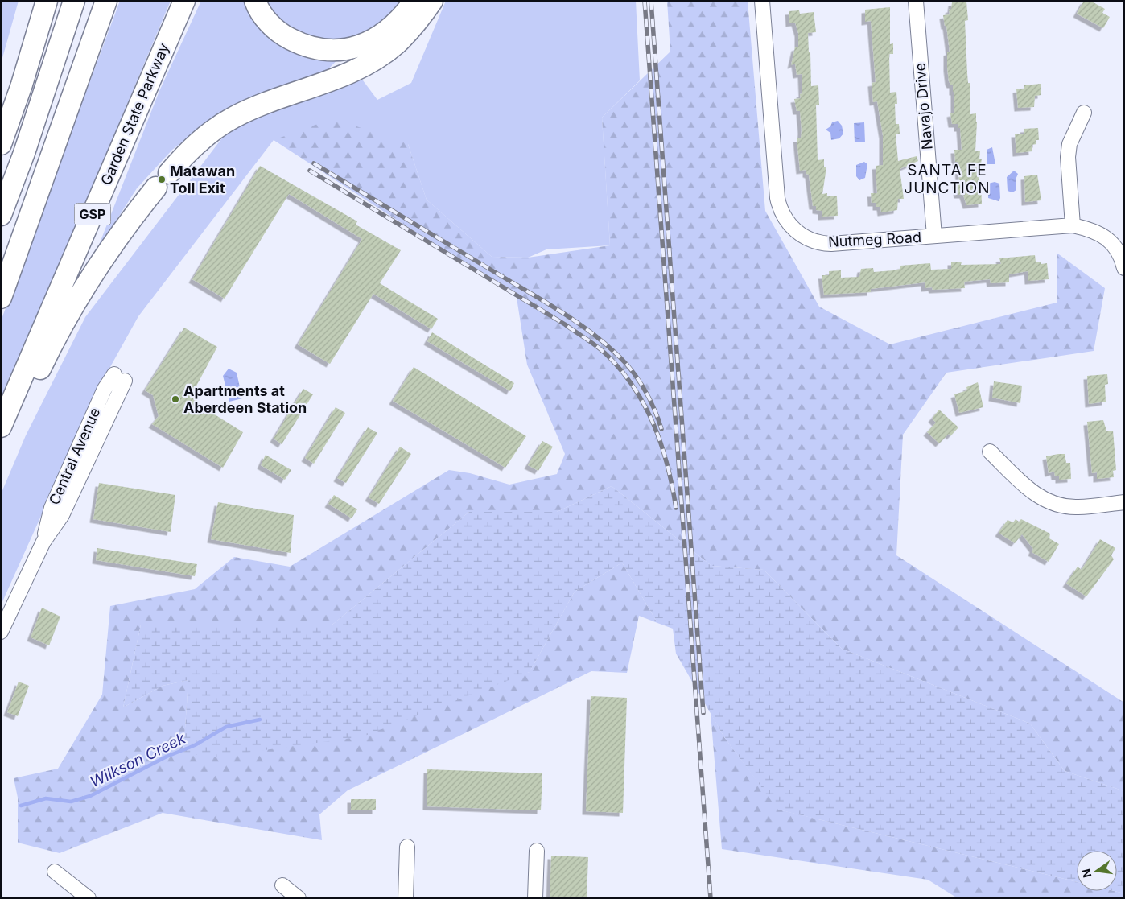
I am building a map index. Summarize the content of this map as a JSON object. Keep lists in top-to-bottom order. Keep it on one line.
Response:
{"streets":{"highway":["Garden State Parkway","GSP"],"street":["Navajo Drive","Nutmeg Road","Central Avenue"]},"crossings":[["Navajo Drive","Nutmeg Road"]],"districts":["SANTA FE JUNCTION"],"water":["Wilkson Creek"],"places":["Matawan Toll Exit","Apartments at Aberdeen Station"],"north":"left"}
